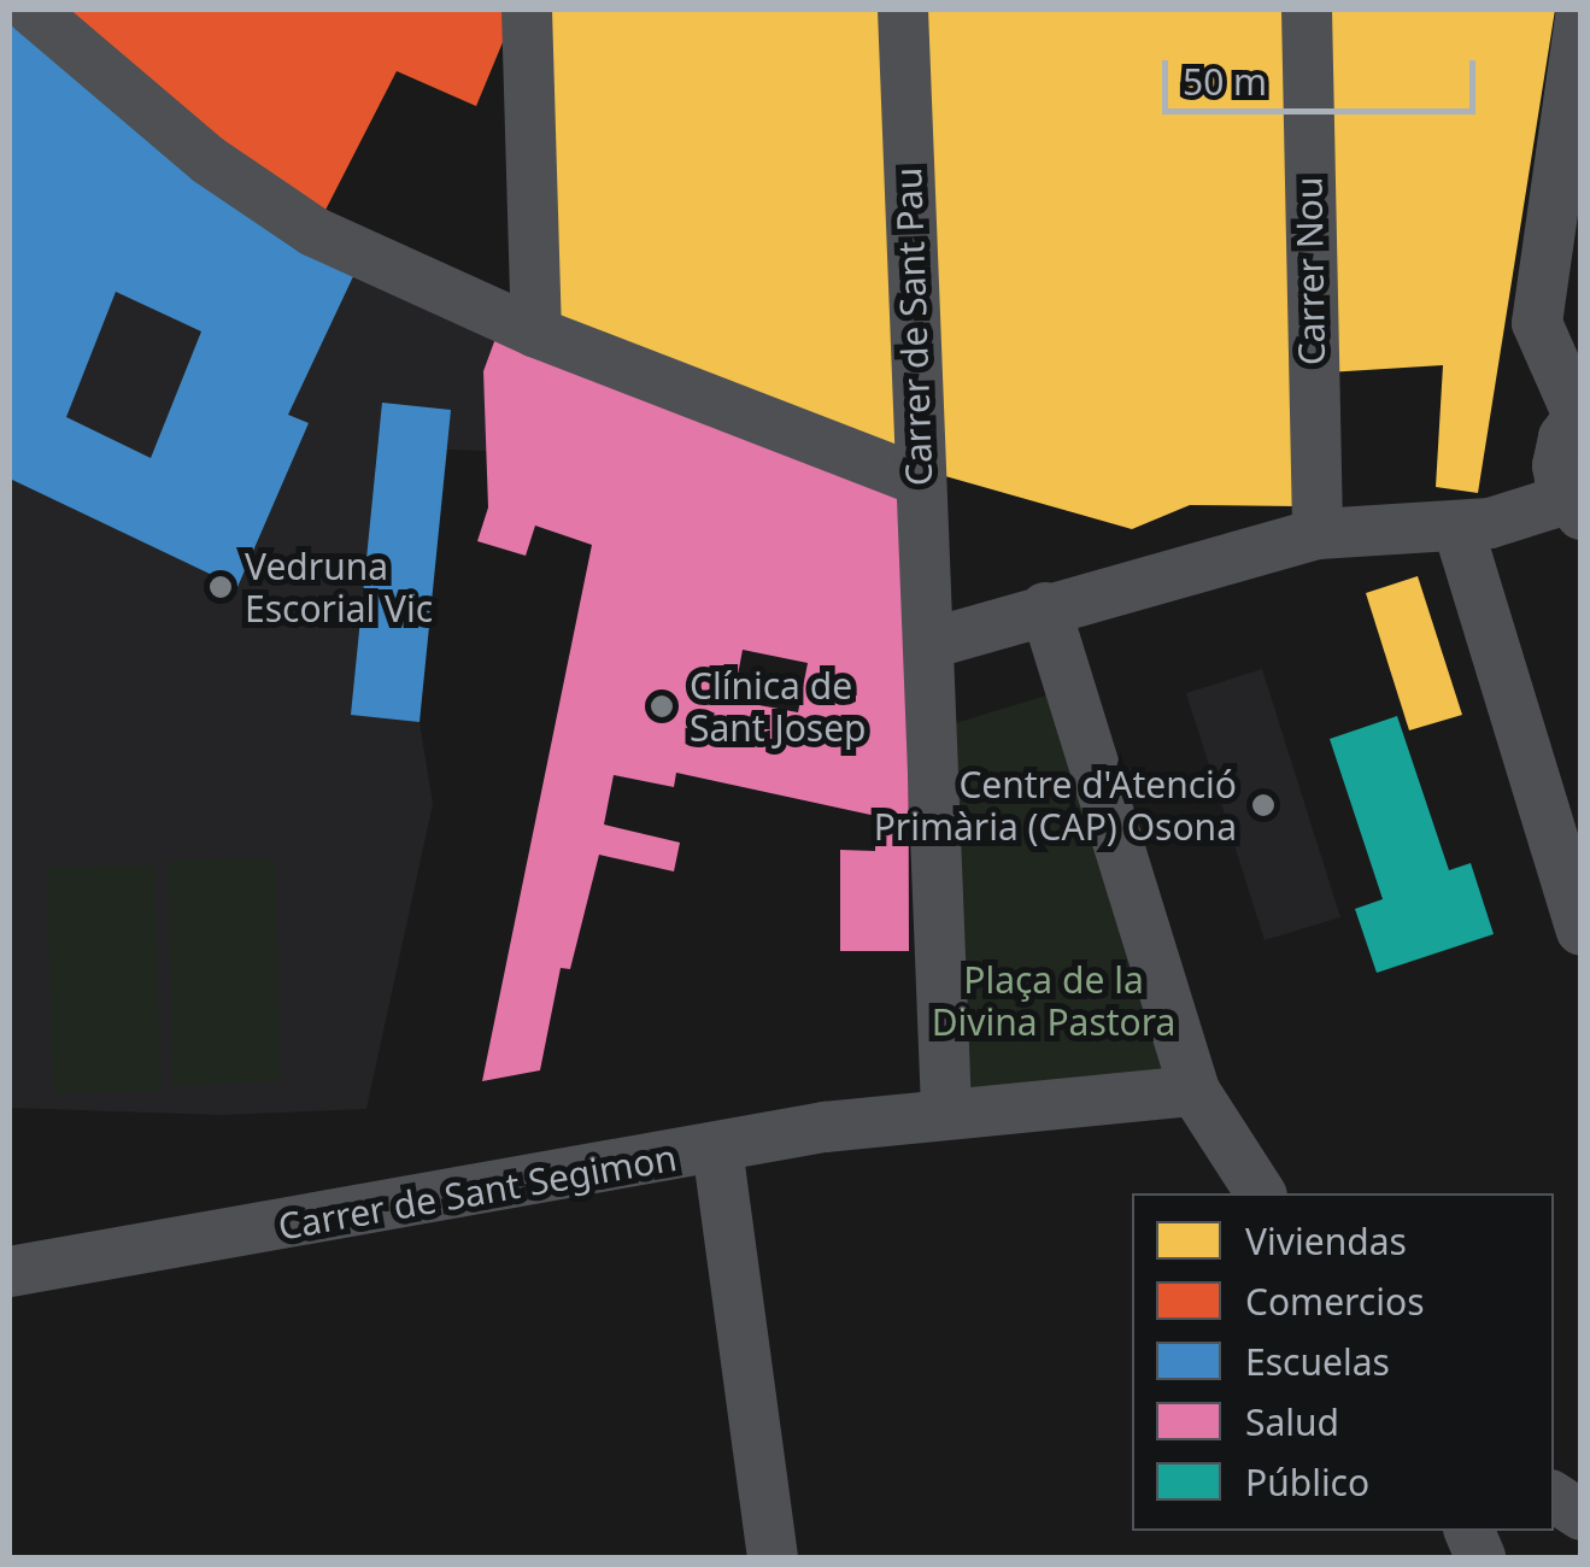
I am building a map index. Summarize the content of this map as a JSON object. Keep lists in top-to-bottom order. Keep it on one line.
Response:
{"streets":{"street":["Carrer Nou","Carrer de Sant Pau","Carrer de Sant Segimon"]},"parks":["Plaça de la Divina Pastora"],"places":["Vedruna Escorial Vic","Clínica de Sant Josep","Centre d'Atenció Primària (CAP) Osona"],"legend":["Viviendas","Comercios","Escuelas","Salud","Público"],"scale_bar":"50 m"}
